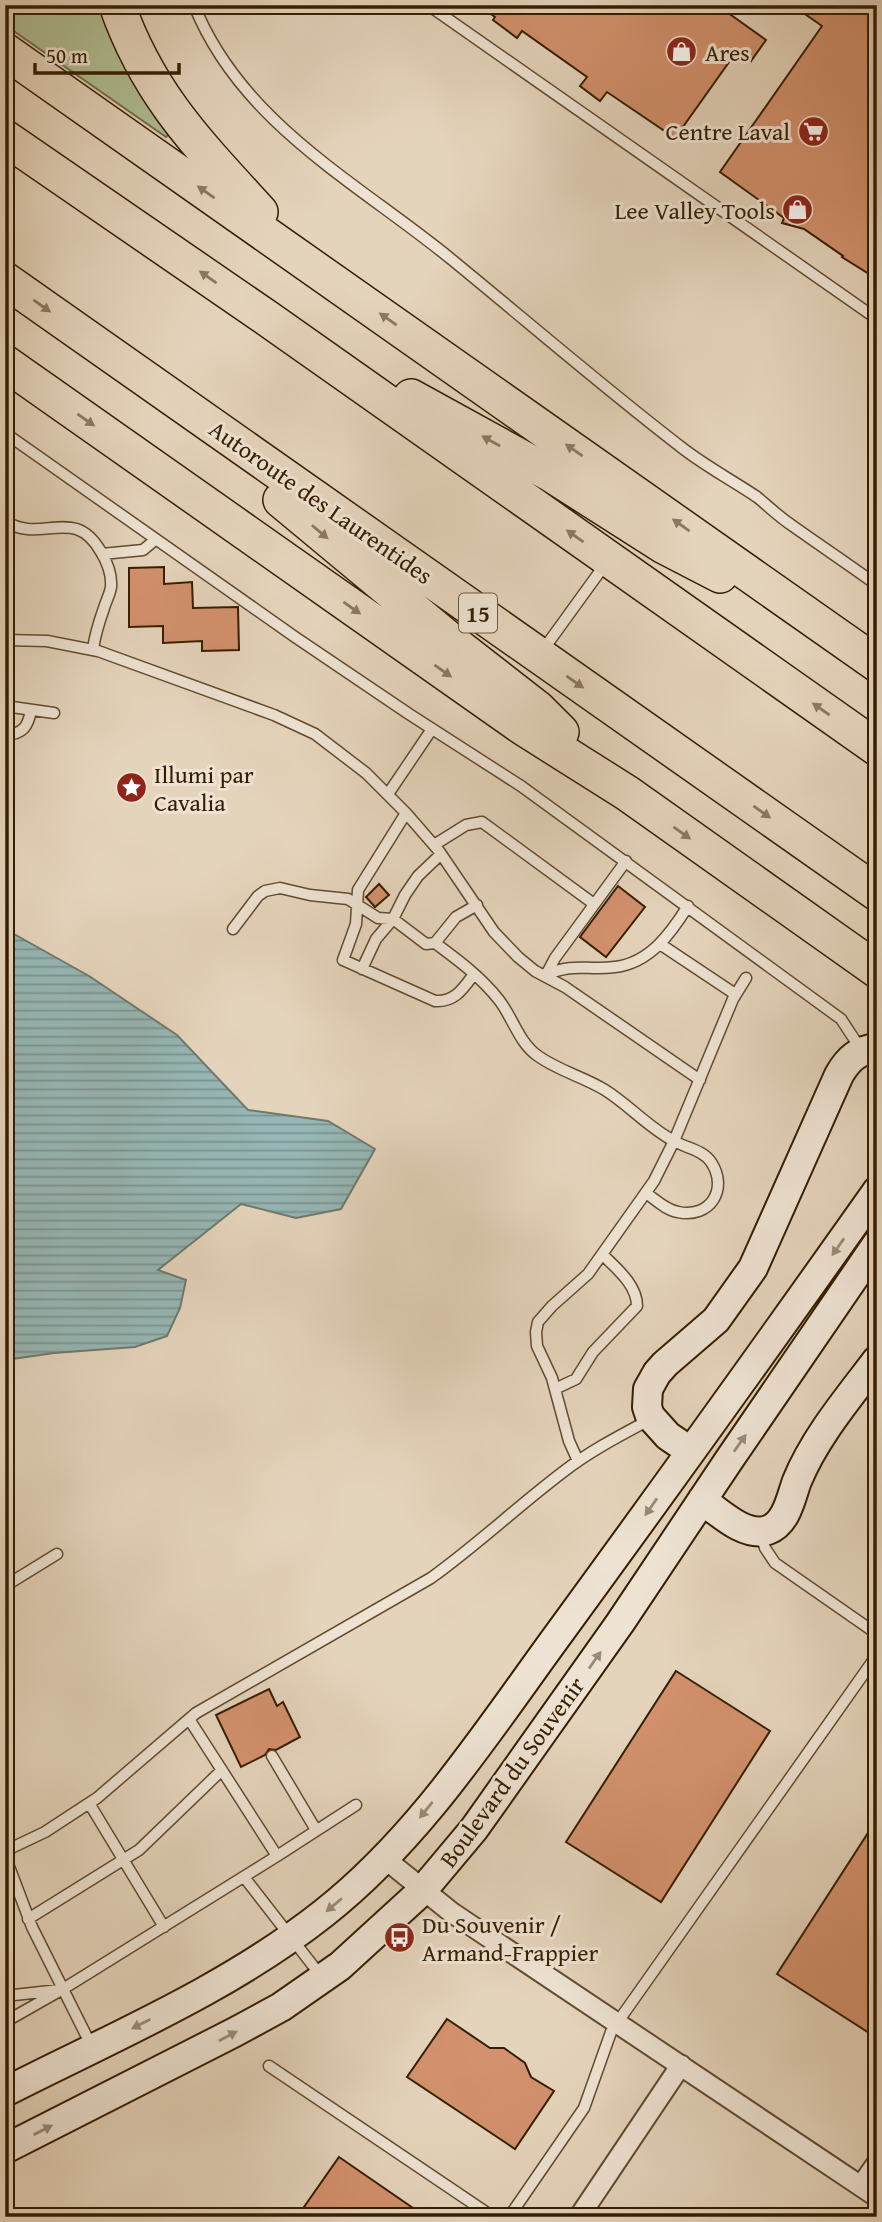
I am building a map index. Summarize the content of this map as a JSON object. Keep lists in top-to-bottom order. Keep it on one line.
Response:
{"streets":{"highway":["Autoroute des Laurentides","15"],"street":["Boulevard du Souvenir"]},"places":{"shop":["Ares","Lee Valley Tools"],"supermarket":["Centre Laval"],"place":["Illumi par Cavalia"],"bus stop":["Du Souvenir / Armand-Frappier"]},"scale_bar":"50 m"}
